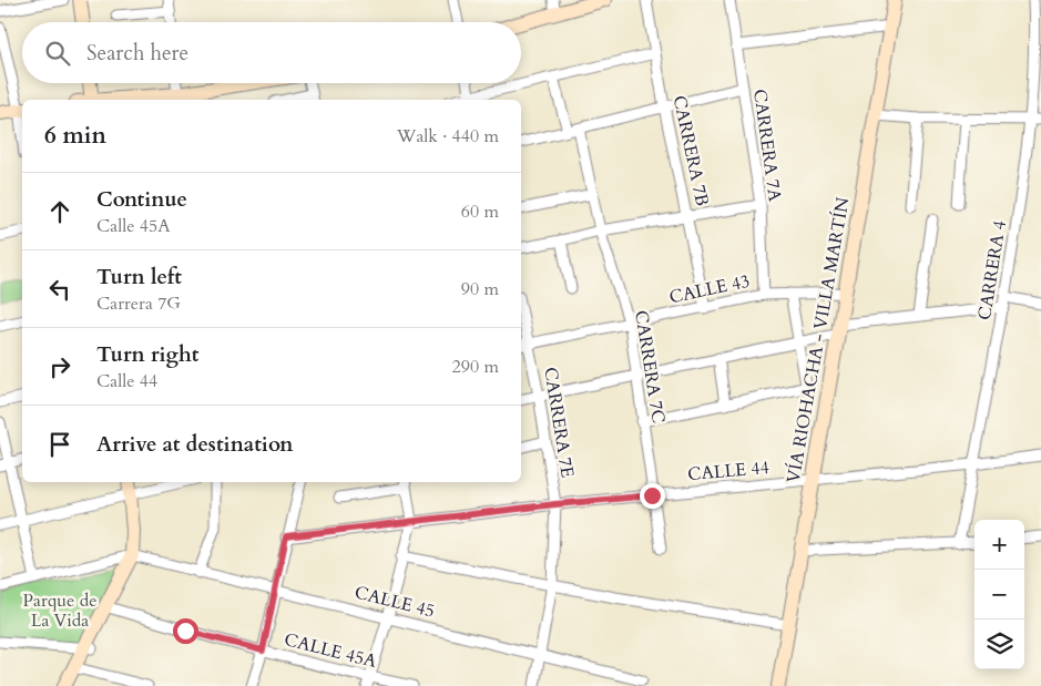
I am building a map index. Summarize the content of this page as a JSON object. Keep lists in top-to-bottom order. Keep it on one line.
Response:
{"streets":{"street":["CARRERA 7A","CARRERA 7B","CARRERA 4","CALLE 43","VÍA RIOHACHA - VILLA MARTÍN","CARRERA 7C","CARRERA 7E","CALLE 44","CALLE 45","CALLE 45A"]},"crossings":[["CARRERA 7A","CALLE 43"],["CARRERA 7B","CALLE 43"],["CARRERA 4","CALLE 44"],["CALLE 43","VÍA RIOHACHA - VILLA MARTÍN"],["CALLE 43","CARRERA 7C"],["CALLE 43","CARRERA 7E"],["VÍA RIOHACHA - VILLA MARTÍN","CALLE 44"],["CARRERA 7C","CALLE 44"],["CARRERA 7E","CALLE 44"],["CARRERA 7E","CALLE 45"]],"parks":["Parque de La Vida"],"page":{"search":"Search here","heading":["6 min","Walk · 440 m"],"list":[["Continue","Calle 45A","60 m"],["Turn left","Carrera 7G","90 m"],["Turn right","Calle 44","290 m"],"Arrive at destination"],"map_buttons":["+","−"]}}
